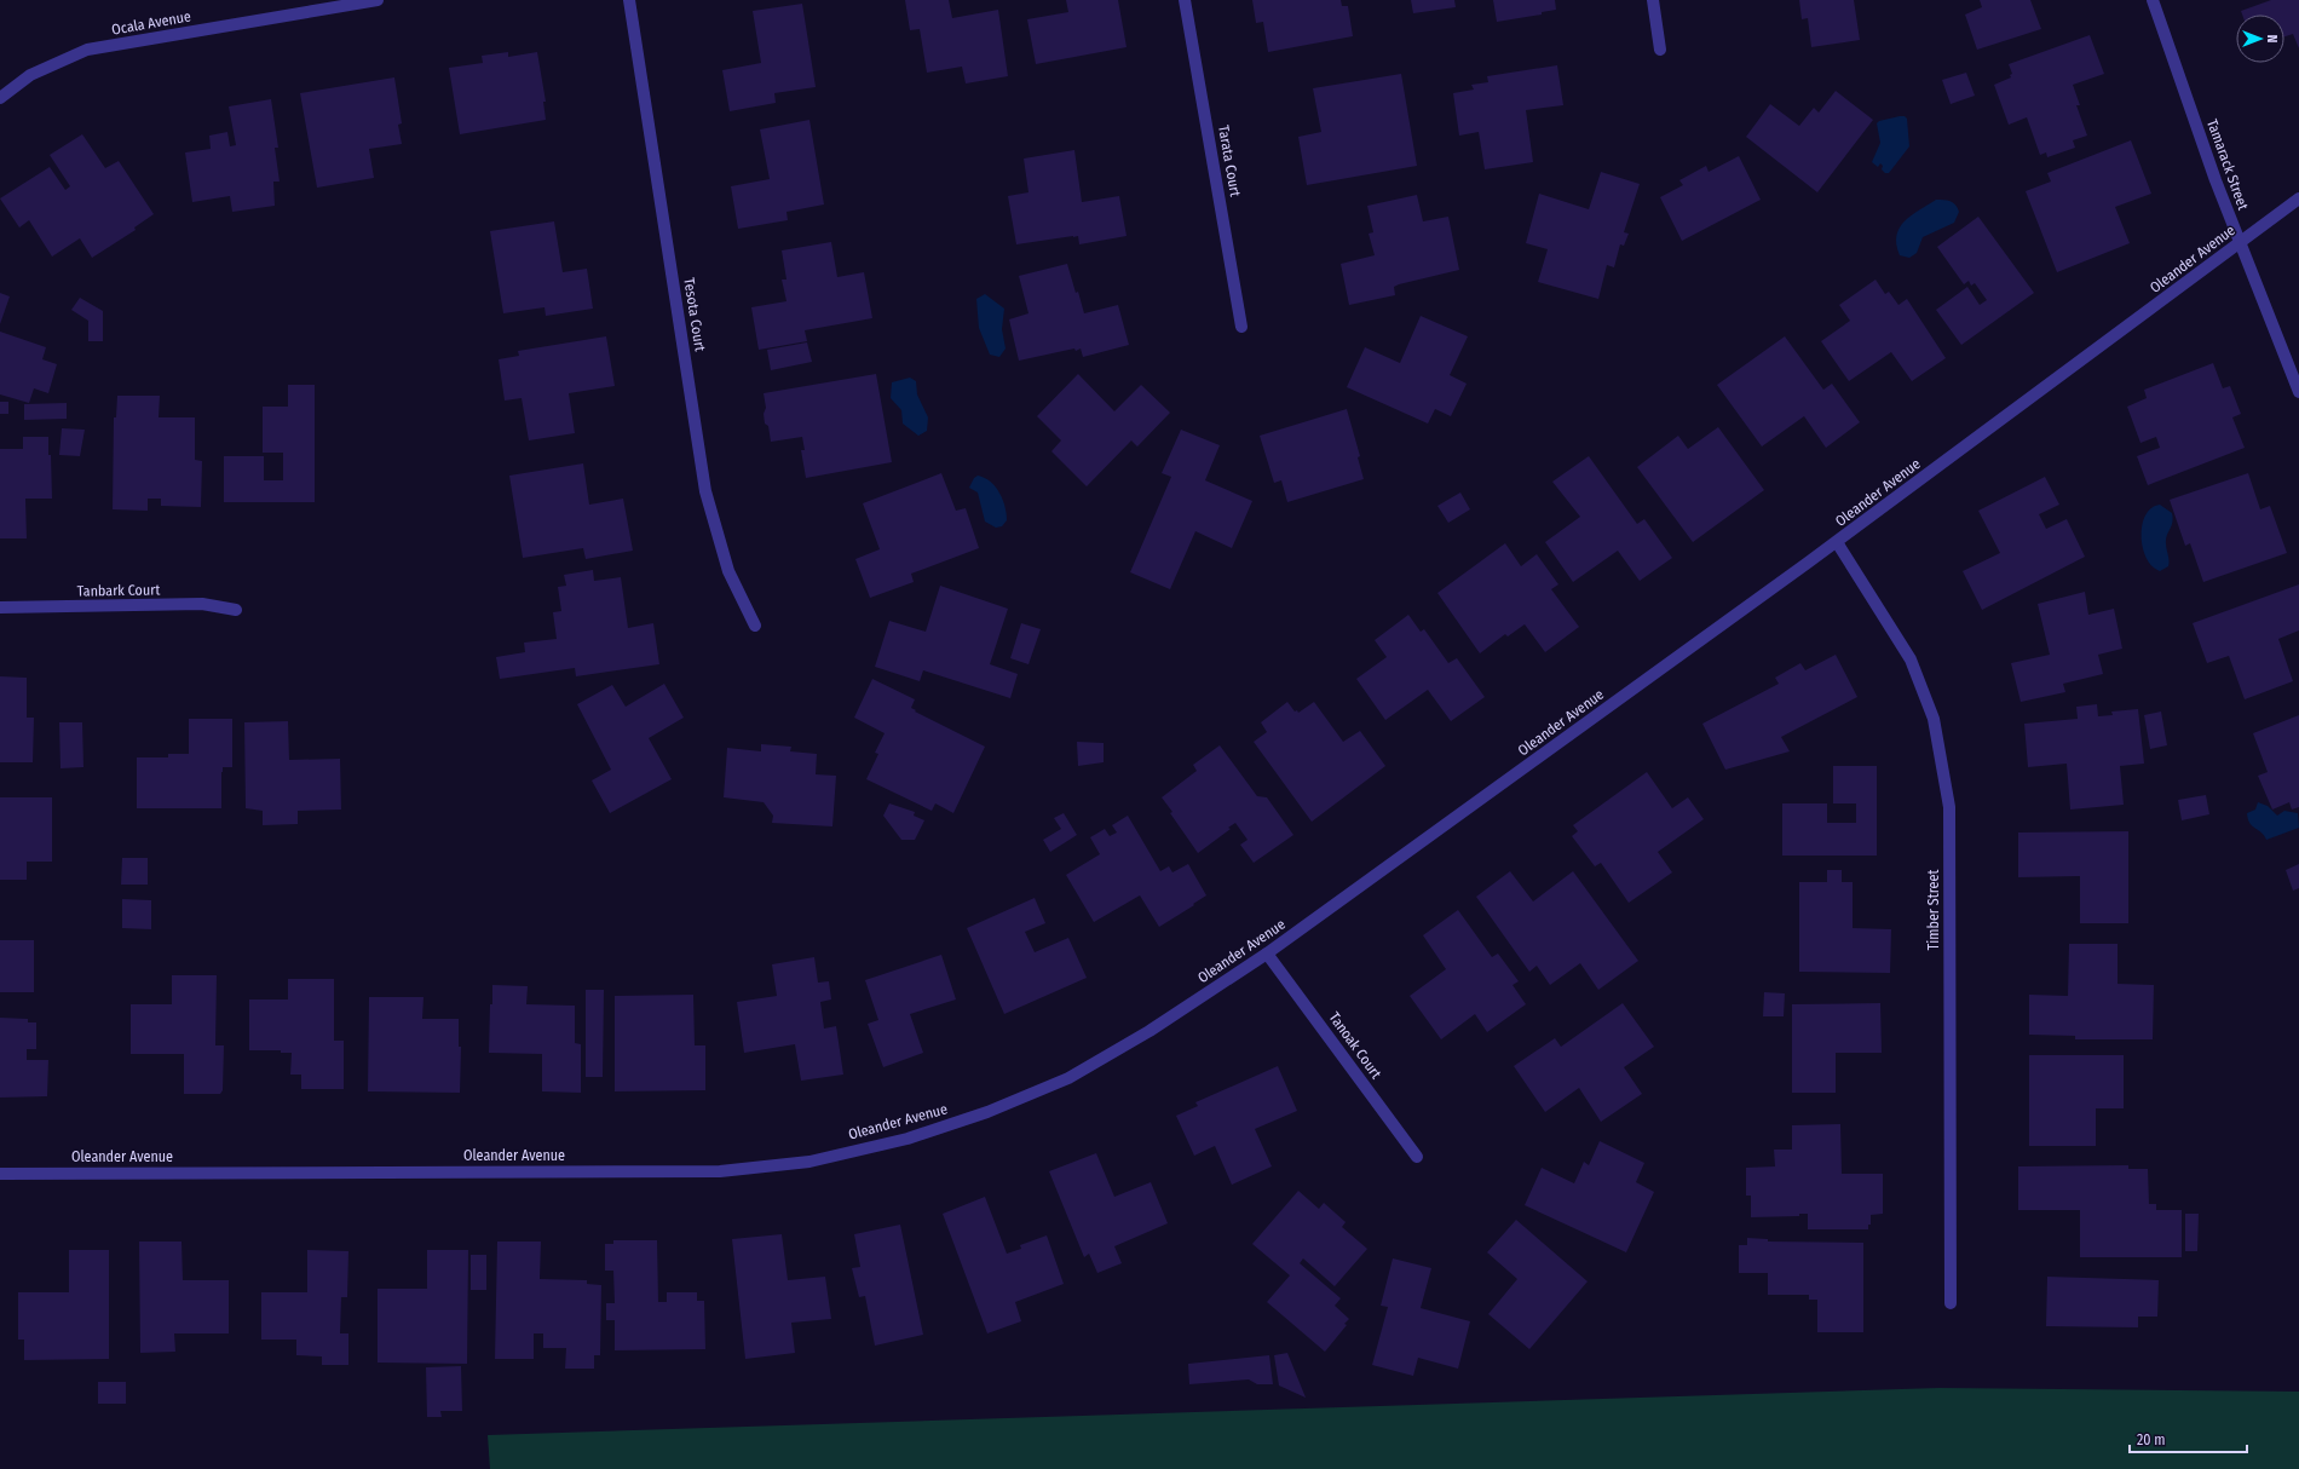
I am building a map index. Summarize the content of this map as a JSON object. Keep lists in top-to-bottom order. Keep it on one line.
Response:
{"streets":{"street":["Ocala Avenue","Tarata Court","Tamarack Street","Oleander Avenue","Tesota Court","Tanbark Court","Timber Street","Tanoak Court"]},"crossings":[["Tamarack Street","Oleander Avenue"],["Oleander Avenue","Timber Street"],["Oleander Avenue","Tanoak Court"]],"scale_bar":"20 m","north":"right"}
